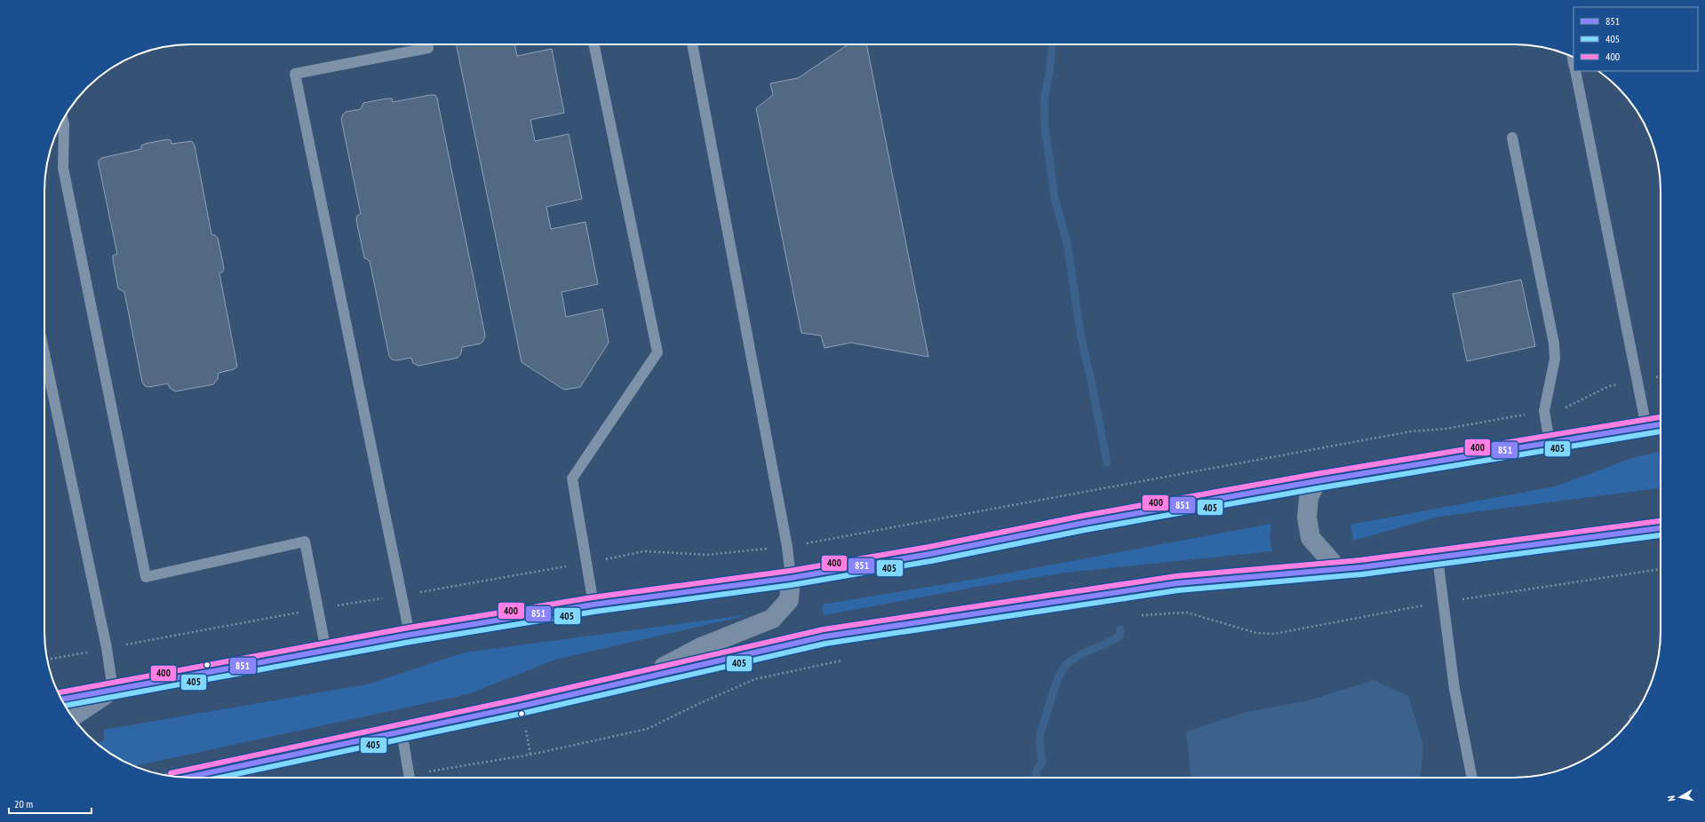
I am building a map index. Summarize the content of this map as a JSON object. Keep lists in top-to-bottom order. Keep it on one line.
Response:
{"lines":["transit line 400","transit line 851","transit line 405"],"legend":["851","405","400"],"scale_bar":"20 m","north":"left"}
